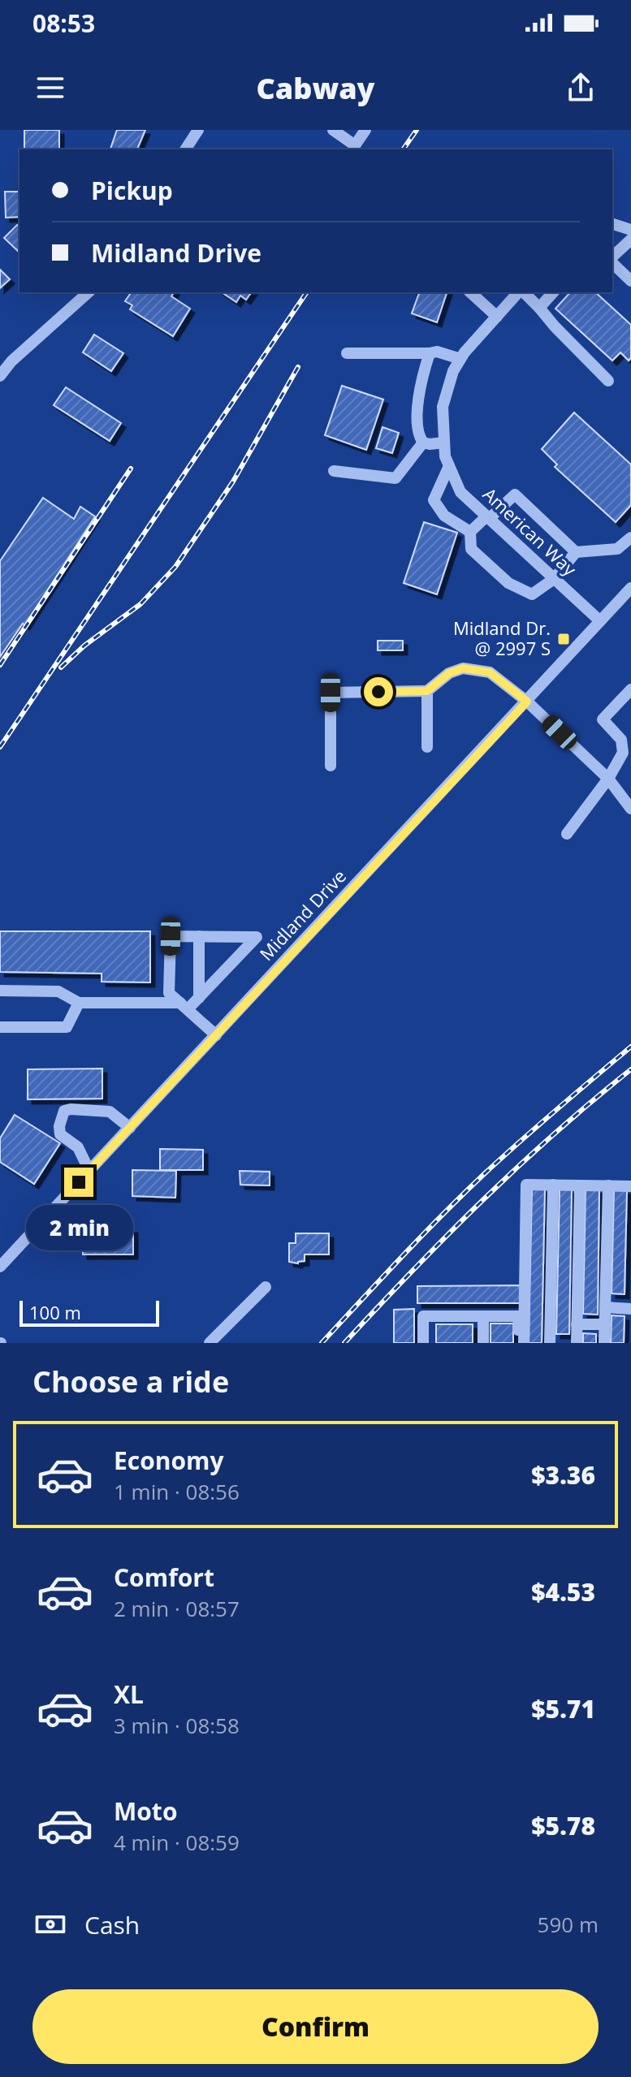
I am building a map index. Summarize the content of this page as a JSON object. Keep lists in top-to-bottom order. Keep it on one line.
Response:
{"streets":{"street":["American Way","Midland Drive"]},"crossings":[["American Way","Midland Drive"]],"places":{"transit":["Midland Dr. @ 2997 S"]},"scale_bar":"100 m","page":{"status":"08:53","header":"Cabway","banner":["Pickup","Midland Drive"],"bubble":"2 min","scale":"100 m","heading":"Choose a ride","list":[{"name":"Economy","note":"1 min · 08:56","value":"$3.36"},{"name":"Comfort","note":"2 min · 08:57","value":"$4.53"},{"name":"XL","note":"3 min · 08:58","value":"$5.71"},{"name":"Moto","note":"4 min · 08:59","value":"$5.78"}],"pay":["Cash","590 m"],"buttons":"Confirm"}}
